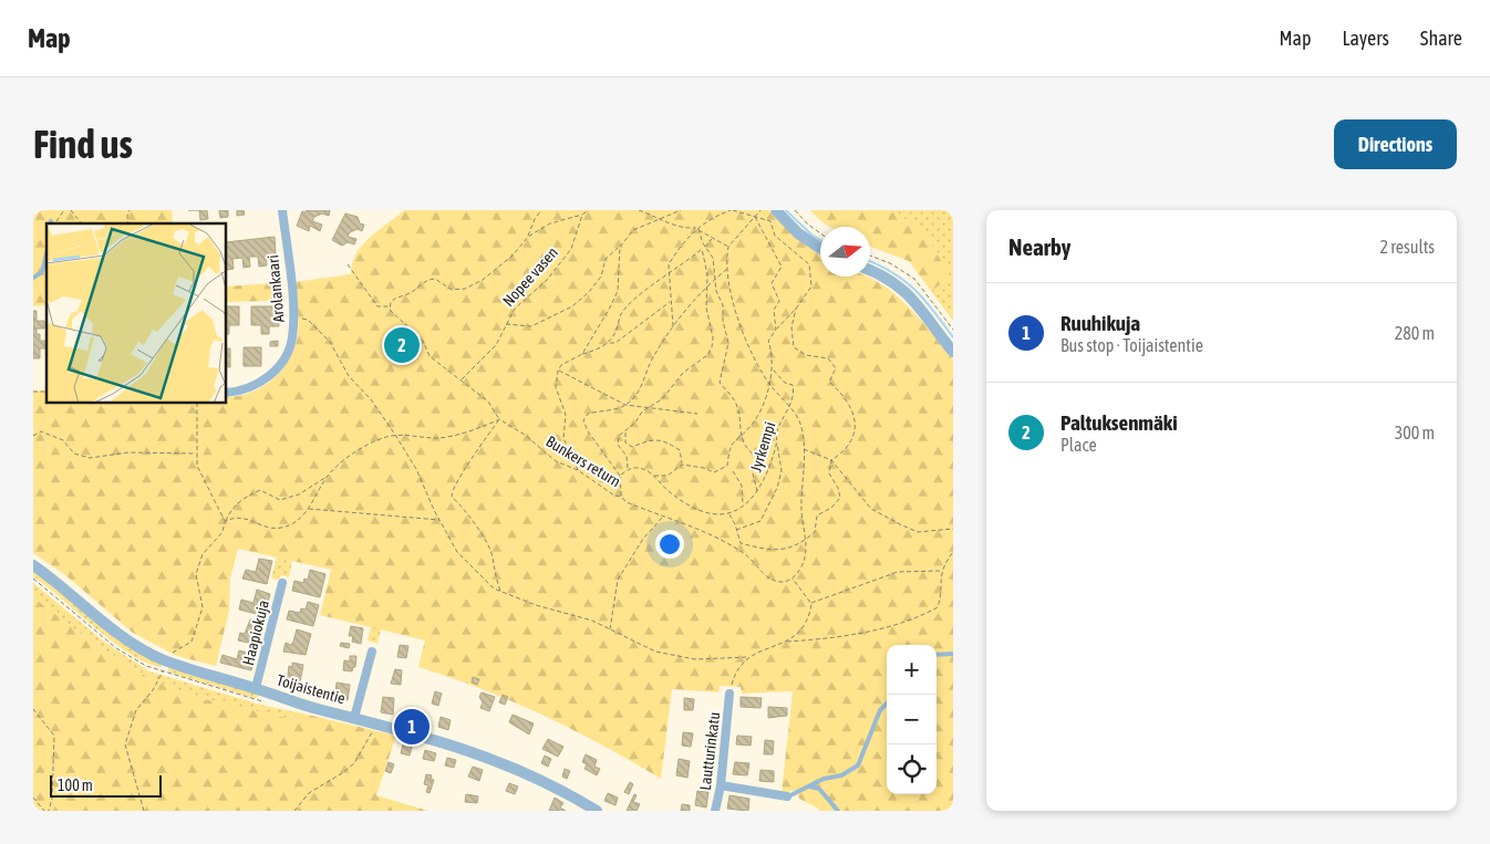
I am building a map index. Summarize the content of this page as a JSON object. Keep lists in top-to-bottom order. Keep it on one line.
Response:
{"streets":{"street":["Arolankaari","Haapiokuja","Toijaistentie","Lautturinkatu"],"path":["Nopee vasen","Jyrkempi","Bunkers return"]},"crossings":[["Haapiokuja","Toijaistentie"]],"scale_bar":"100 m","north":"right","page":{"header":"Map","nav":["Map","Layers","Share"],"buttons":"Directions","title":"Find us","heading":["Nearby","2 results"],"list":[{"mark":"1","name":"Ruuhikuja","note":"Bus stop · Toijaistentie","value":"280 m"},{"mark":"2","name":"Paltuksenmäki","note":"Place","value":"300 m"}],"pins":["2","1"],"map_buttons":["+","−"],"scale":"100 m"}}
